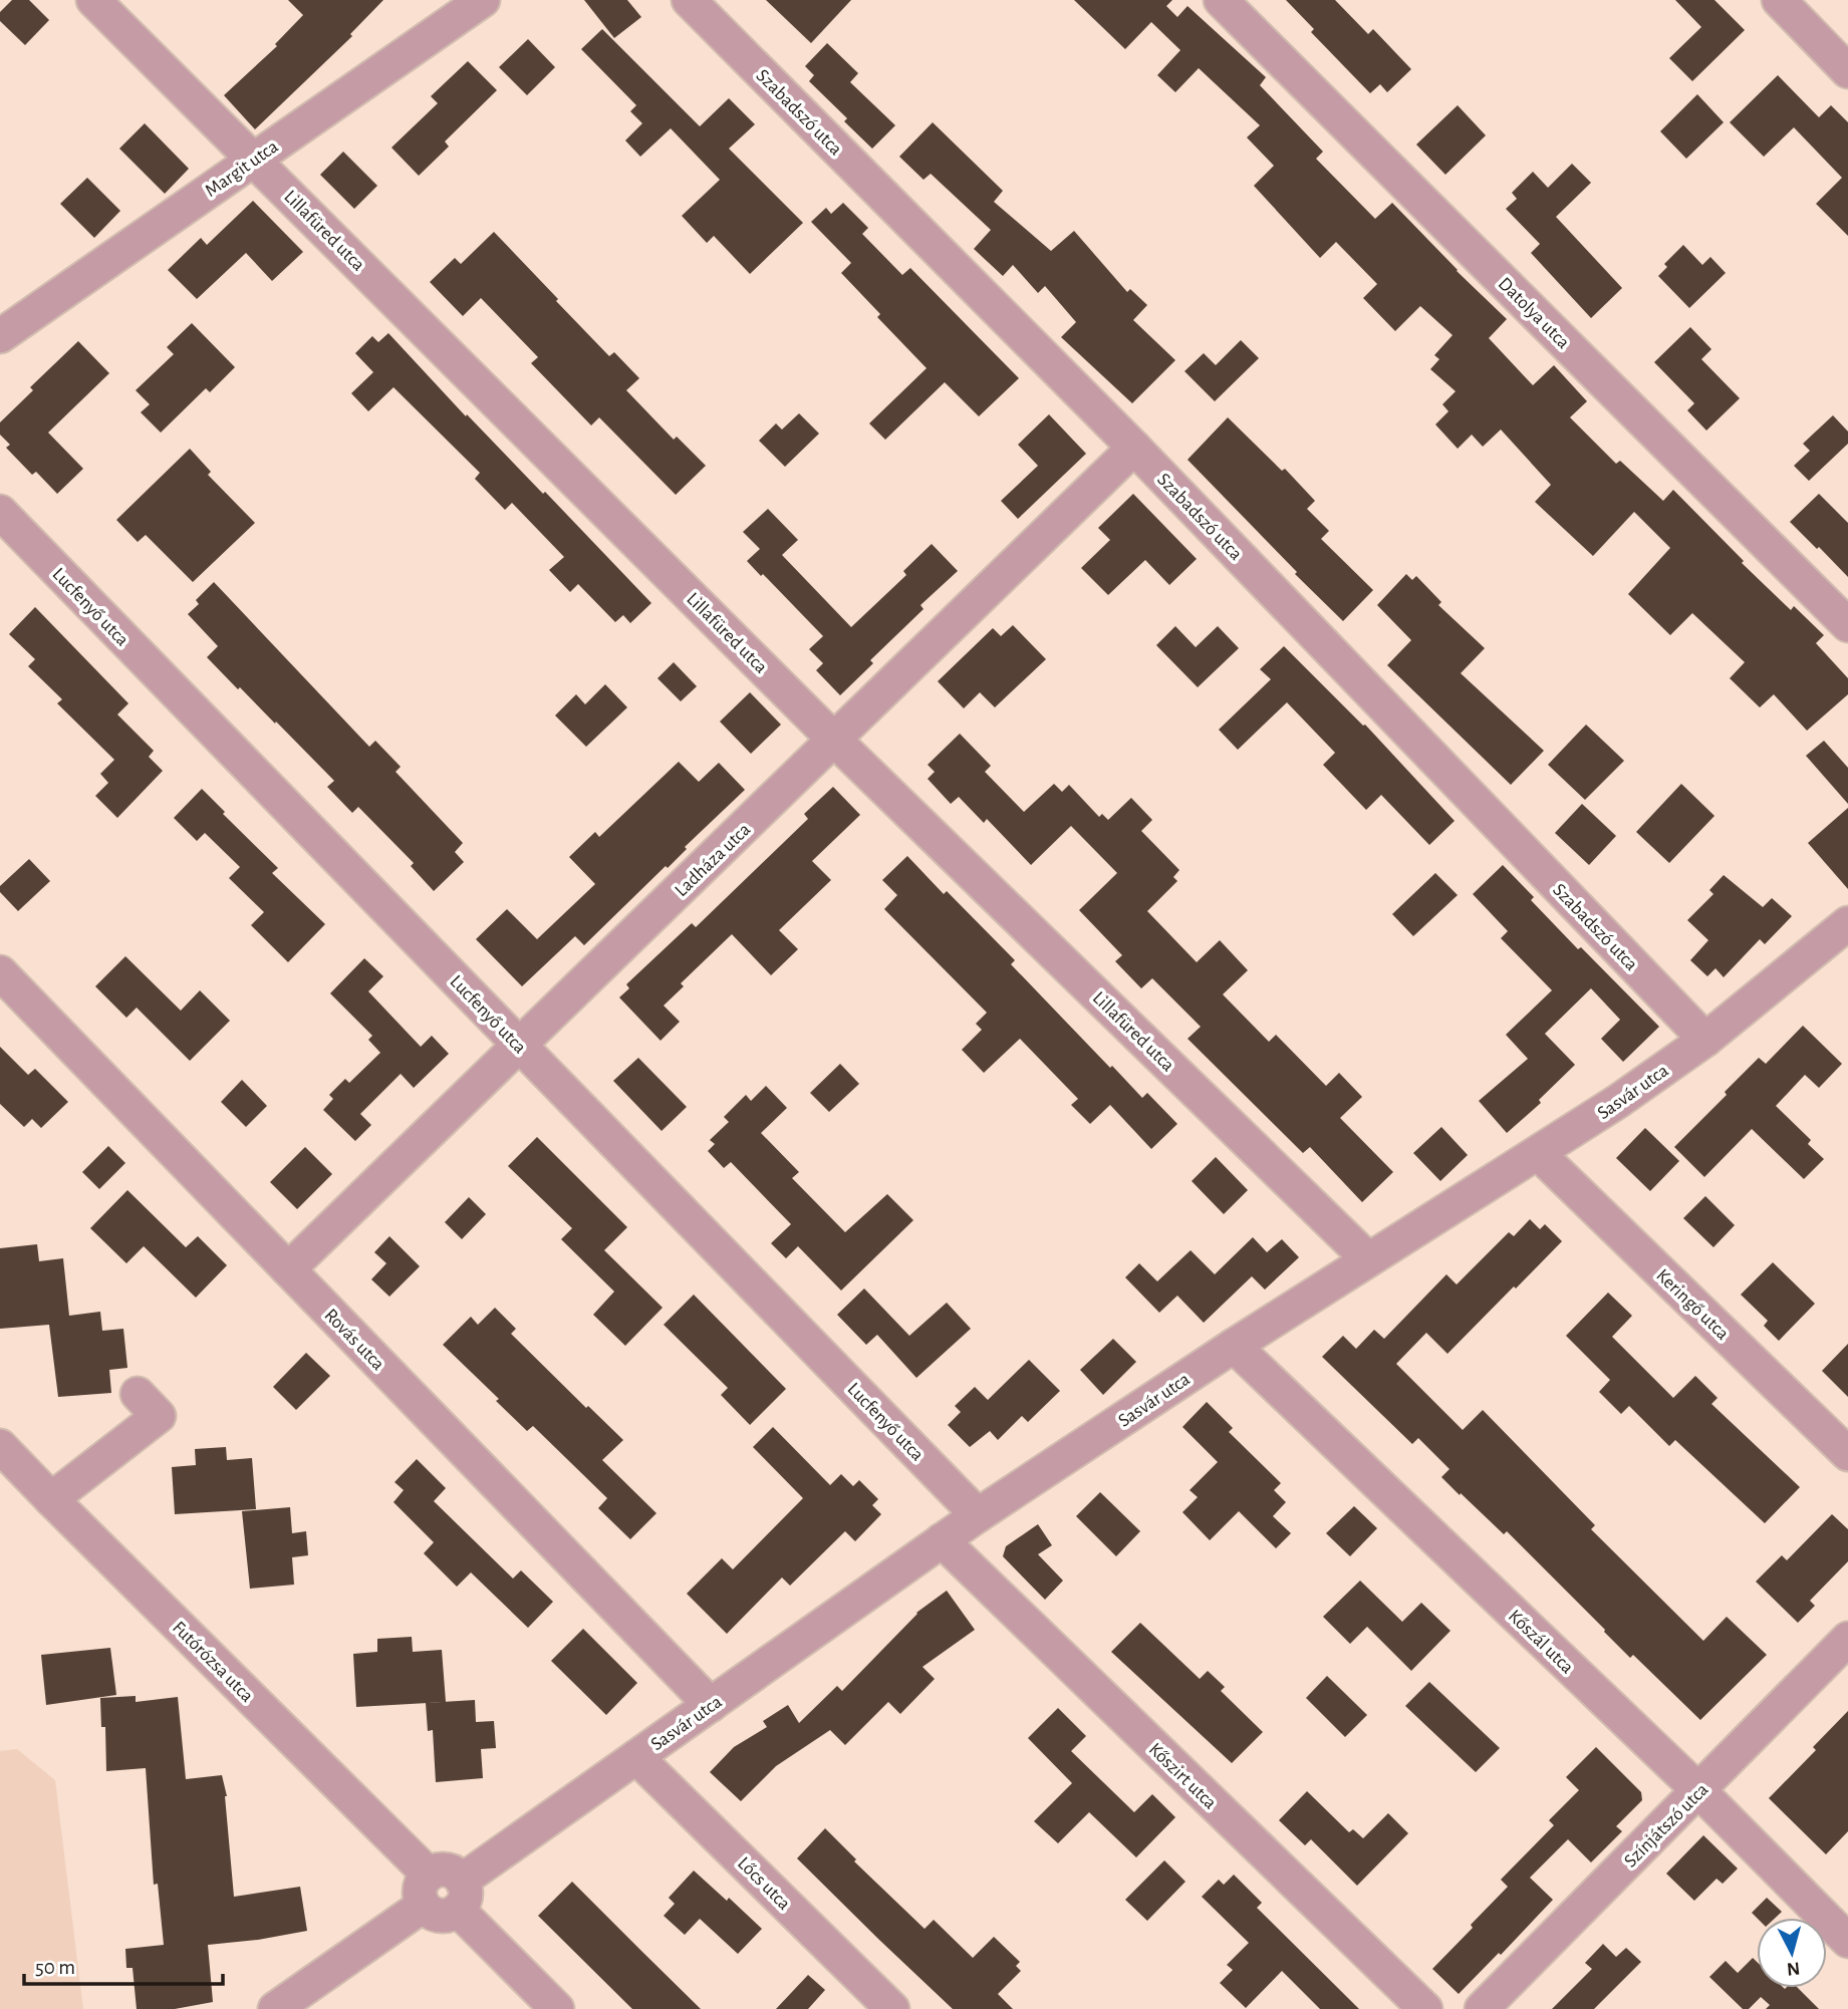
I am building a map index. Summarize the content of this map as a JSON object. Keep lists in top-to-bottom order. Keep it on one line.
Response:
{"streets":{"street":["Szabadszó utca","Margit utca","Lillafüred utca","Datolya utca","Lucfenyő utca","Ladháza utca","Sasvár utca","Keringő utca","Rovás utca","Kőszál utca","Futórózsa utca","Kőszirt utca","Színjátszó utca","Lőcs utca"]},"crossings":[["Szabadszó utca","Ladháza utca"],["Szabadszó utca","Sasvár utca"],["Margit utca","Lillafüred utca"],["Lillafüred utca","Ladháza utca"],["Lillafüred utca","Sasvár utca"],["Lucfenyő utca","Ladháza utca"],["Lucfenyő utca","Sasvár utca"],["Ladháza utca","Rovás utca"],["Sasvár utca","Keringő utca"],["Sasvár utca","Rovás utca"],["Sasvár utca","Kőszál utca"],["Sasvár utca","Kőszirt utca"],["Sasvár utca","Lőcs utca"],["Kőszál utca","Színjátszó utca"]],"scale_bar":"50 m","north":"bottom"}
